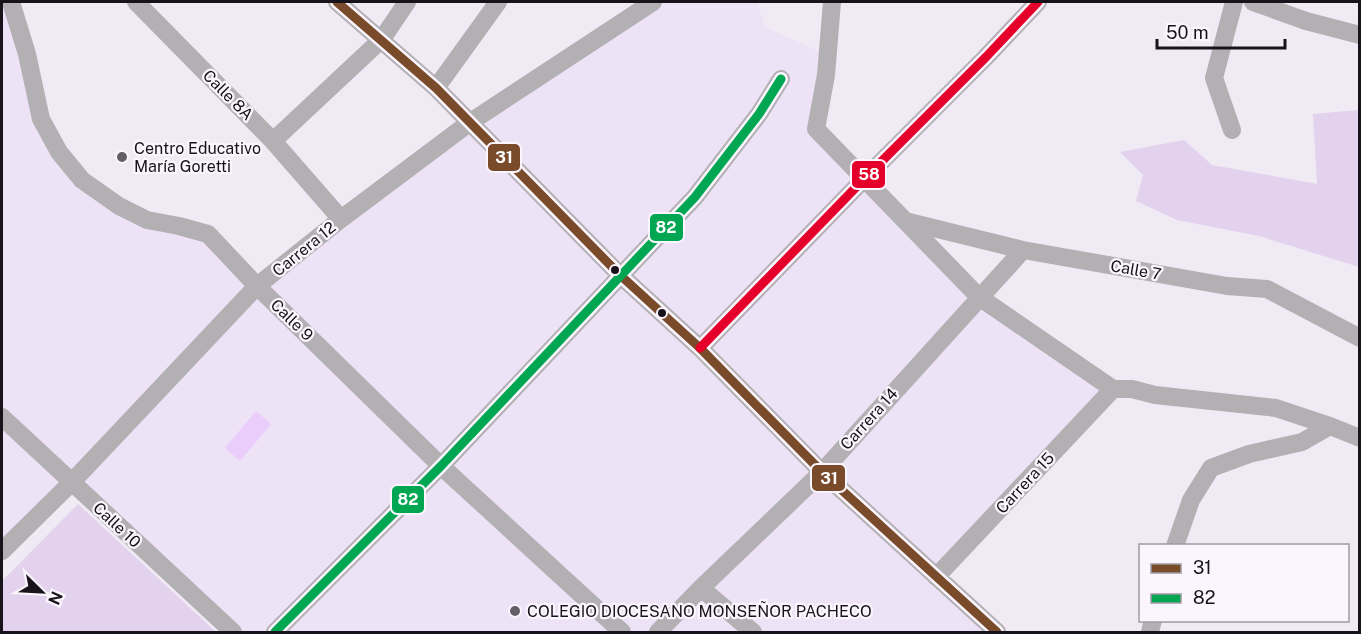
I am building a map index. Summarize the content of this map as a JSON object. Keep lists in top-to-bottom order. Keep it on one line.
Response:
{"streets":{"street":["Calle 8A","Carrera 12","Calle 7","Calle 9","Carrera 14","Carrera 15","Calle 10"]},"crossings":[["Calle 8A","Carrera 12"],["Carrera 12","Calle 9"],["Carrera 12","Calle 10"],["Calle 7","Carrera 14"]],"places":["Centro Educativo María Goretti","COLEGIO DIOCESANO MONSEÑOR PACHECO"],"lines":["transit line 31","transit line 58","transit line 82"],"legend":["31","82"],"scale_bar":"50 m","north":"bottom right"}
